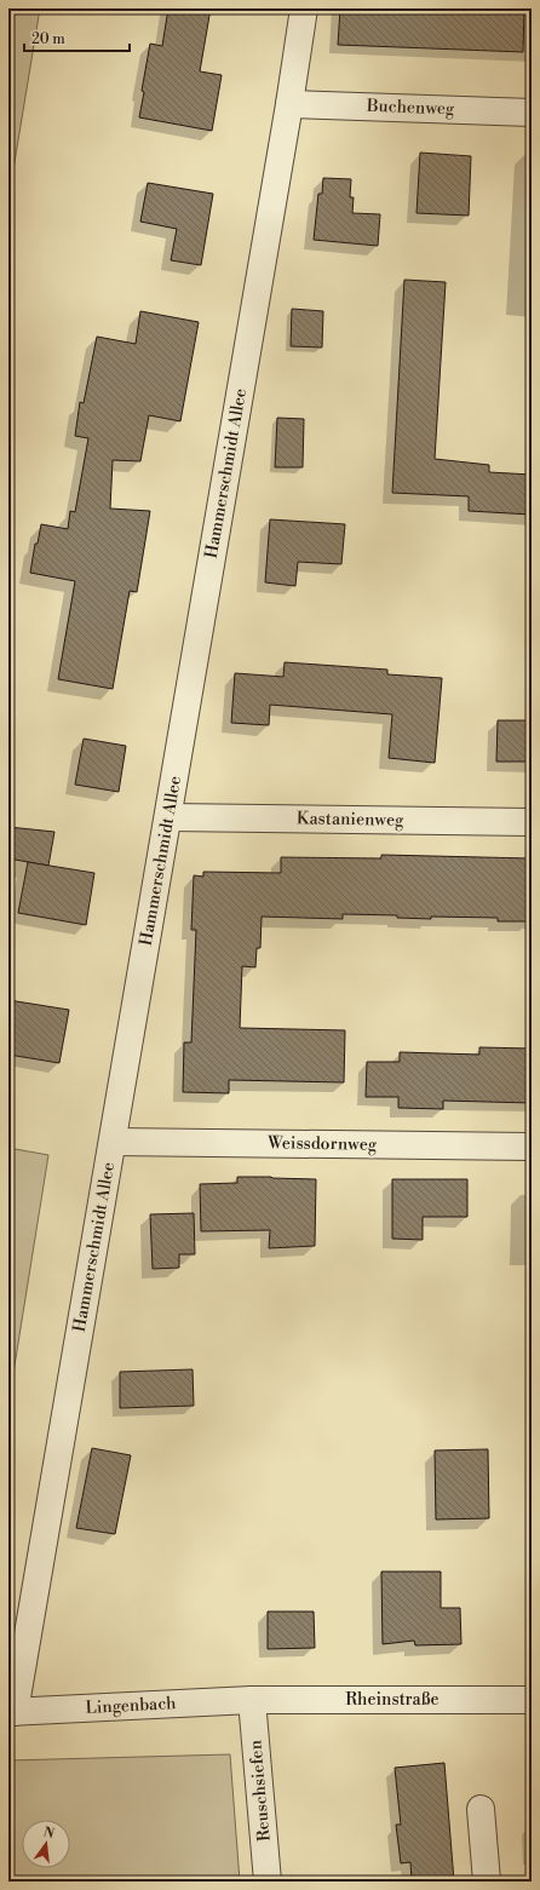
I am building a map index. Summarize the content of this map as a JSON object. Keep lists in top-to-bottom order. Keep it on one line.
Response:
{"streets":{"street":["Buchenweg","Hammerschmidt Allee","Kastanienweg","Weissdornweg","Rheinstraße","Lingenbach","Reuschsiefen"]},"crossings":[["Buchenweg","Hammerschmidt Allee"],["Hammerschmidt Allee","Kastanienweg"],["Hammerschmidt Allee","Weissdornweg"],["Hammerschmidt Allee","Lingenbach"],["Rheinstraße","Lingenbach"],["Rheinstraße","Reuschsiefen"],["Lingenbach","Reuschsiefen"]],"scale_bar":"20 m","north":"top"}
